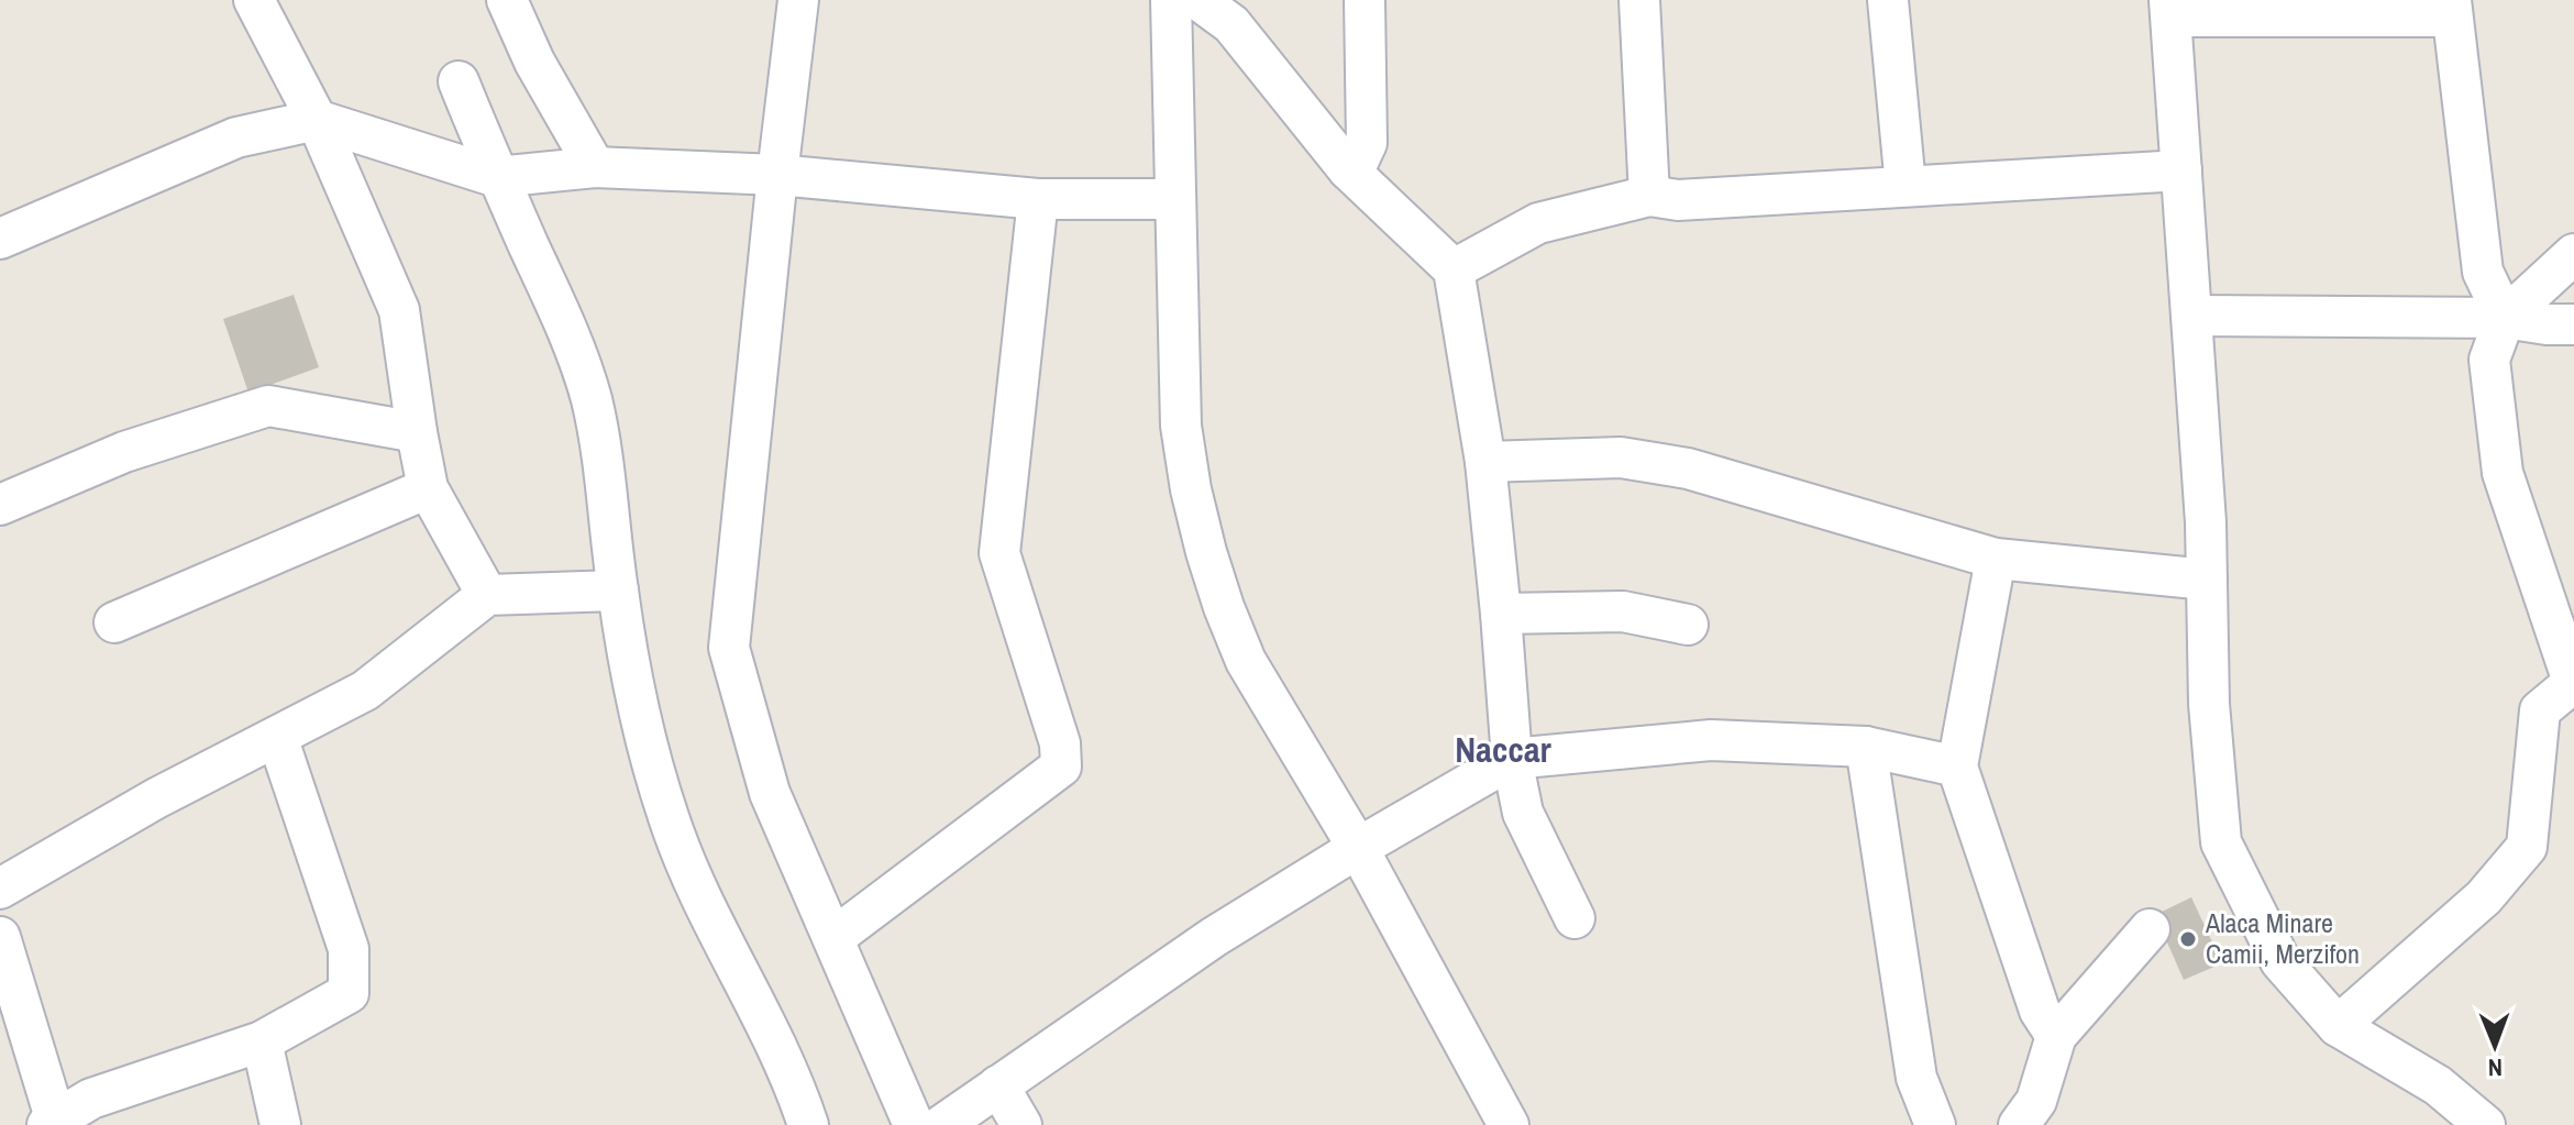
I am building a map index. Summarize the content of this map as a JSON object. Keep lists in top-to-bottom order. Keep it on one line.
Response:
{"districts":["Naccar"],"places":["Alaca Minare Camii, Merzifon"],"north":"bottom"}
